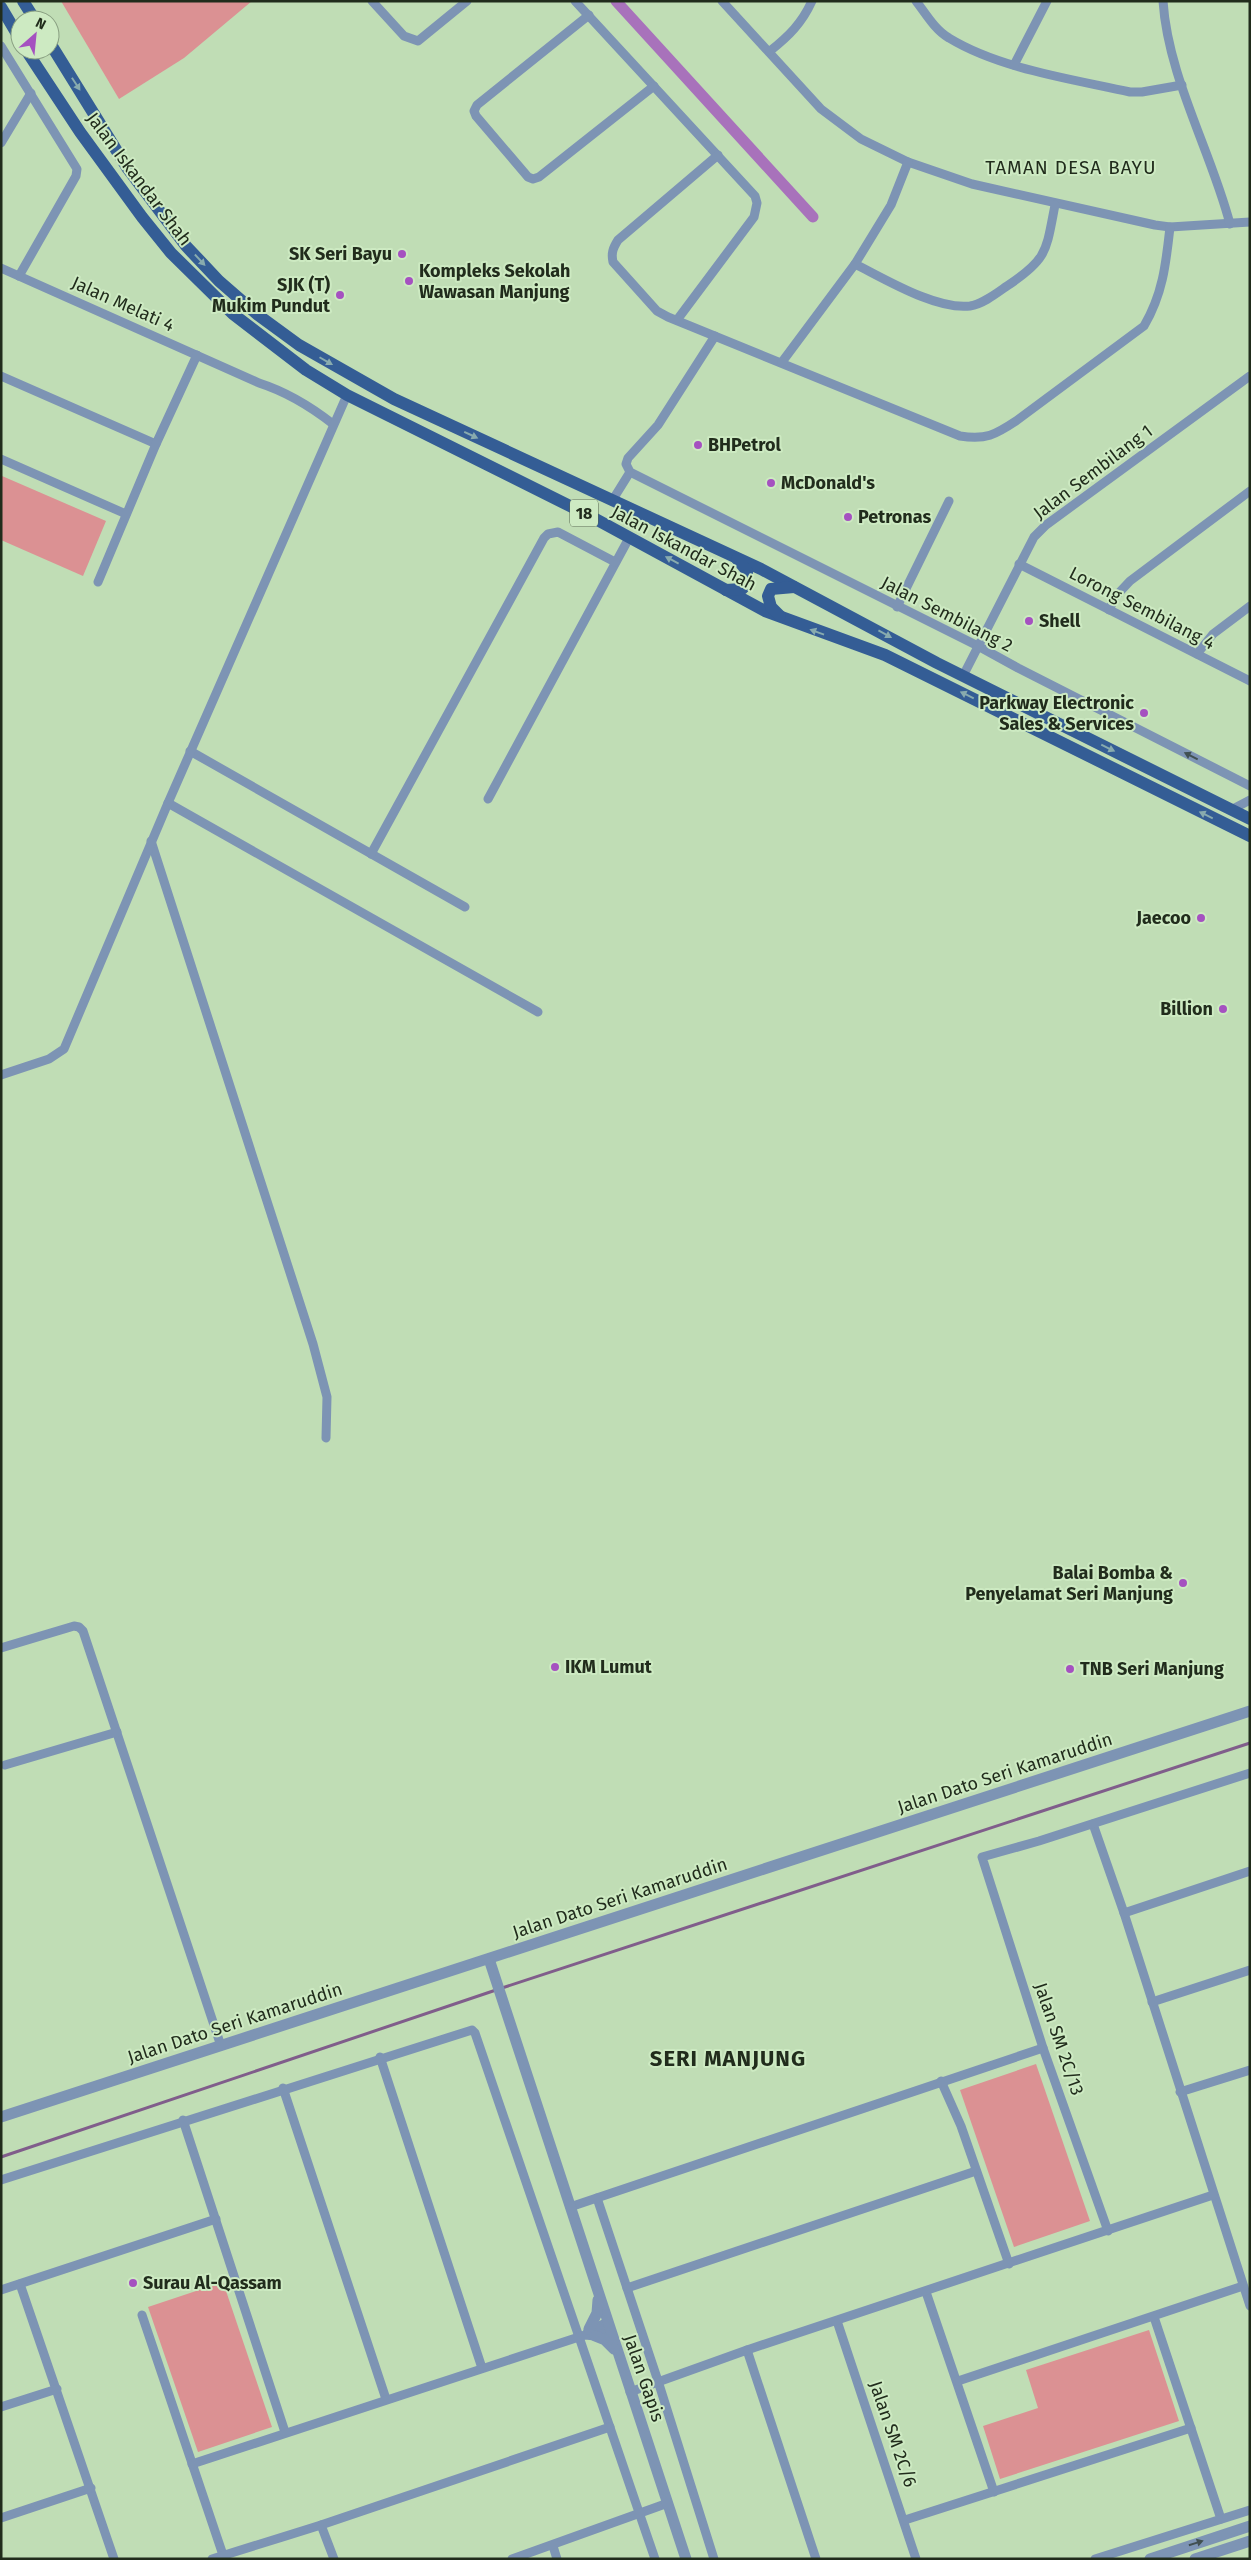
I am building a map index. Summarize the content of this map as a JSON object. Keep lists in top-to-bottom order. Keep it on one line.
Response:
{"streets":{"main road":["Jalan Iskandar Shah","18"],"street":["Jalan Melati 4","Jalan Sembilang 1","Lorong Sembilang 4","Jalan Sembilang 2","Jalan Dato Seri Kamaruddin","Jalan SM 2C/13","Jalan Gapis","Jalan SM 2C/6"]},"crossings":[["Jalan Iskandar Shah","Jalan Sembilang 1"],["Jalan Sembilang 1","Lorong Sembilang 4"],["Jalan Sembilang 1","Jalan Sembilang 2"],["Jalan Dato Seri Kamaruddin","Jalan Gapis"]],"one_way":["Jalan Sembilang 2"],"districts":["TAMAN DESA BAYU","SERI MANJUNG"],"places":["SK Seri Bayu","Kompleks Sekolah Wawasan Manjung","SJK (T) Mukim Pundut","BHPetrol","McDonald's","Petronas","Shell","Parkway Electronic Sales & Services","Jaecoo","Billion","Balai Bomba & Penyelamat Seri Manjung","IKM Lumut","TNB Seri Manjung","Surau Al-Qassam"],"north":"top right"}
